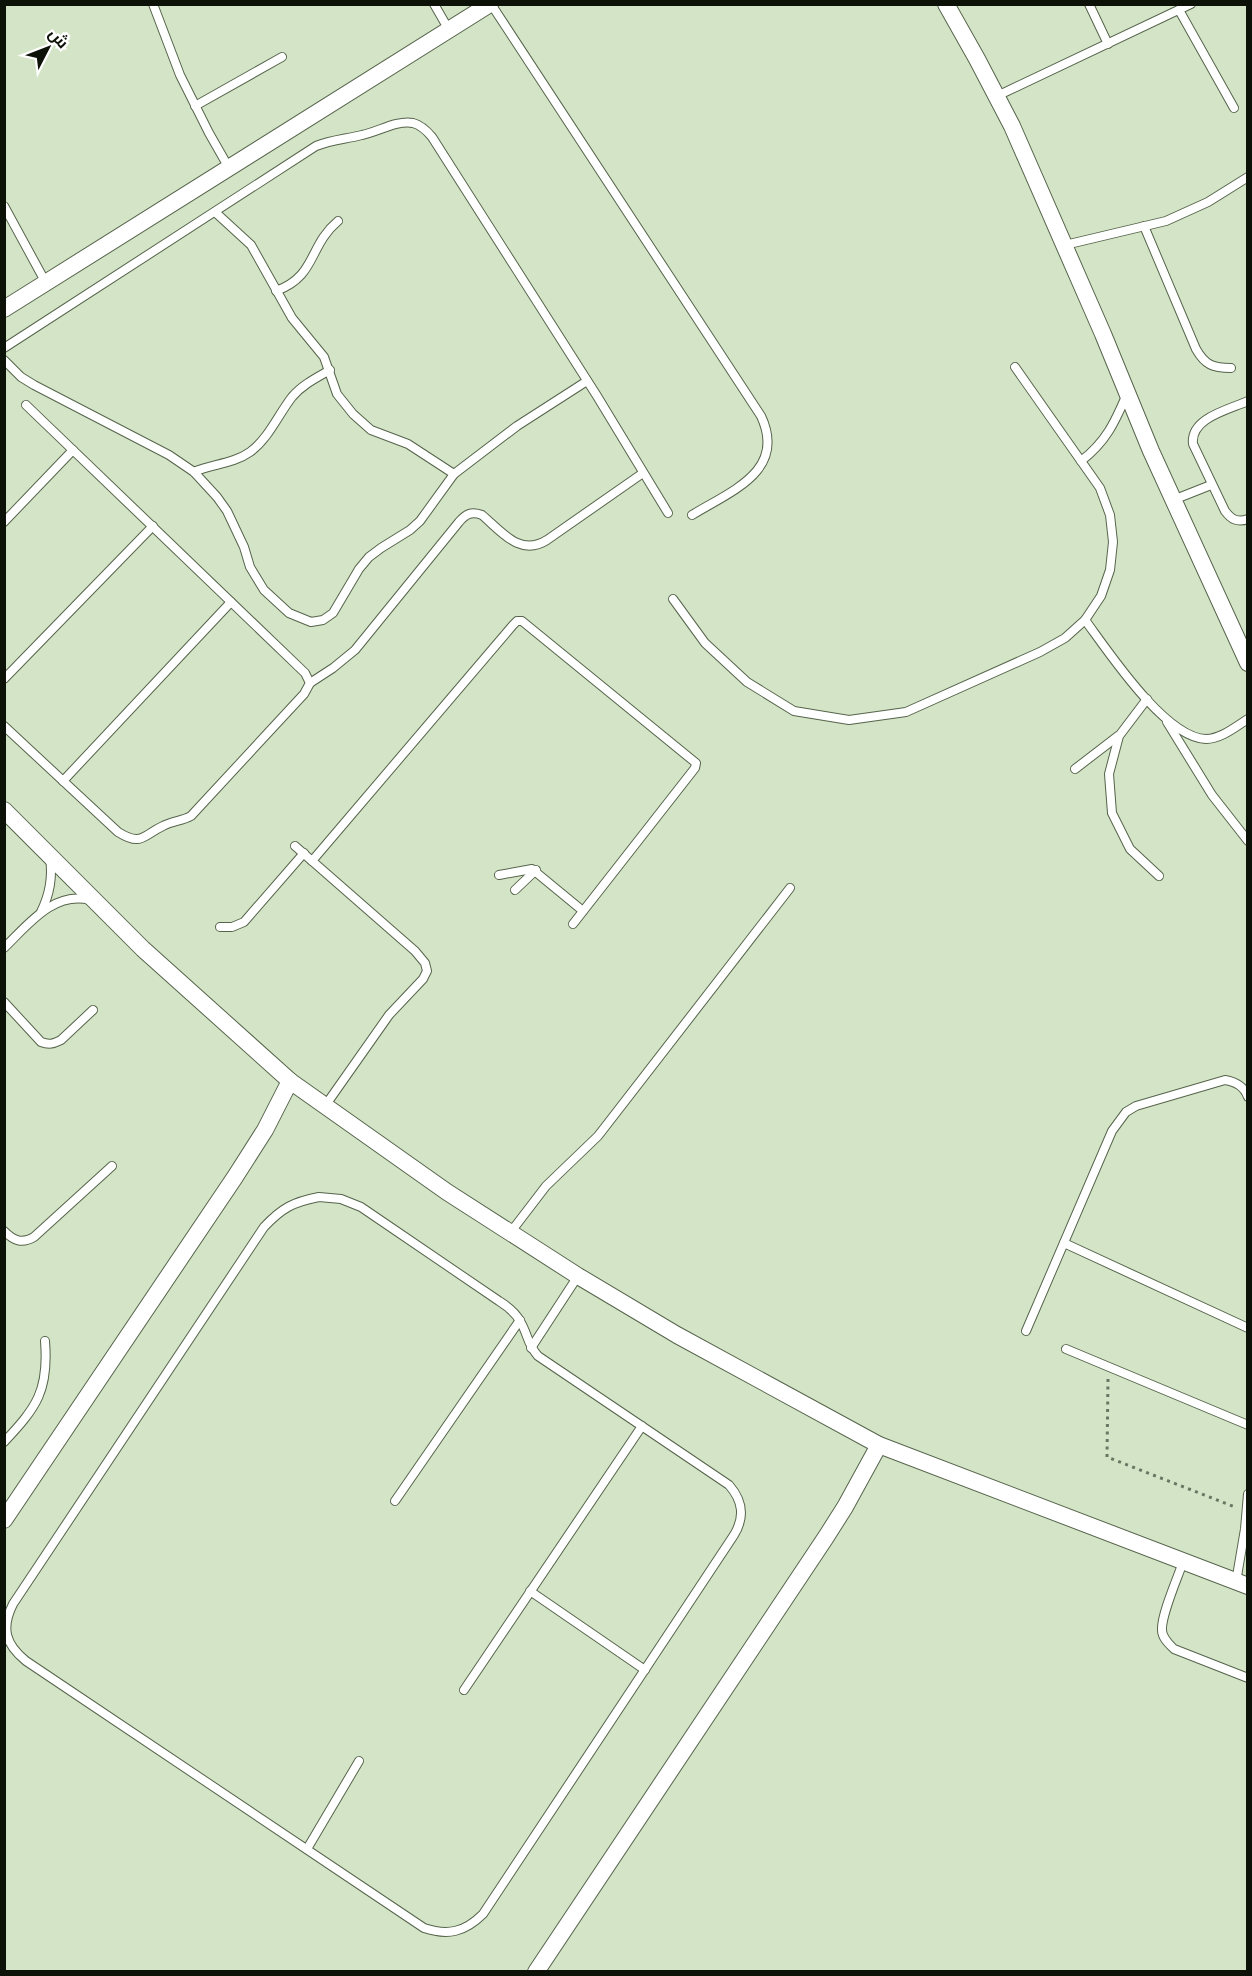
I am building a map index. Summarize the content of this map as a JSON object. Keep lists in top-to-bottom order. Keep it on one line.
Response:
{"north":"top right"}
